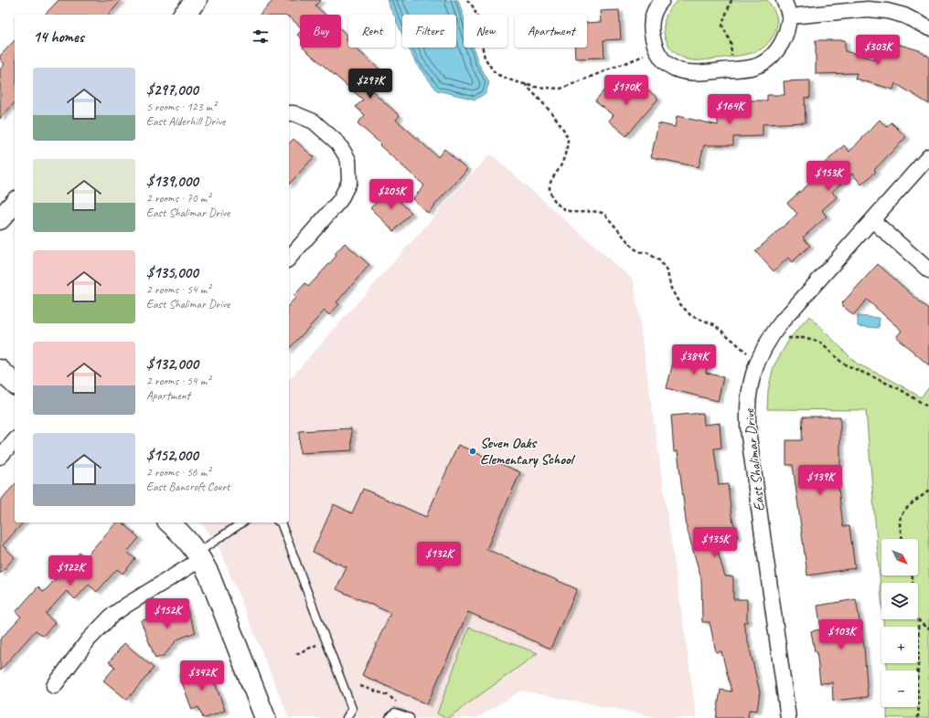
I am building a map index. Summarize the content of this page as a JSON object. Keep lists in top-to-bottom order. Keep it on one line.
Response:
{"streets":{"street":["East Shalimar Drive"]},"places":["Seven Oaks Elementary School"],"north":"bottom right","page":{"chip":["Buy","Rent","Filters","New","Apartment"],"heading":"14 homes","price":["$303K","$297K","$170K","$164K","$153K","$205K","$384K","$139K","$135K","$132K","$122K","$152K","$103K","$342K"],"list":[{"name":"$297,000","note":"5 rooms · 123 m² · East Alderhill Drive"},{"name":"$139,000","note":"2 rooms · 70 m² · East Shalimar Drive"},{"name":"$135,000","note":"2 rooms · 54 m² · East Shalimar Drive"},{"name":"$132,000","note":"2 rooms · 54 m² · Apartment"},{"name":"$152,000","note":"2 rooms · 56 m² · East Bancroft Court"}],"map_buttons":["+","−"]}}
